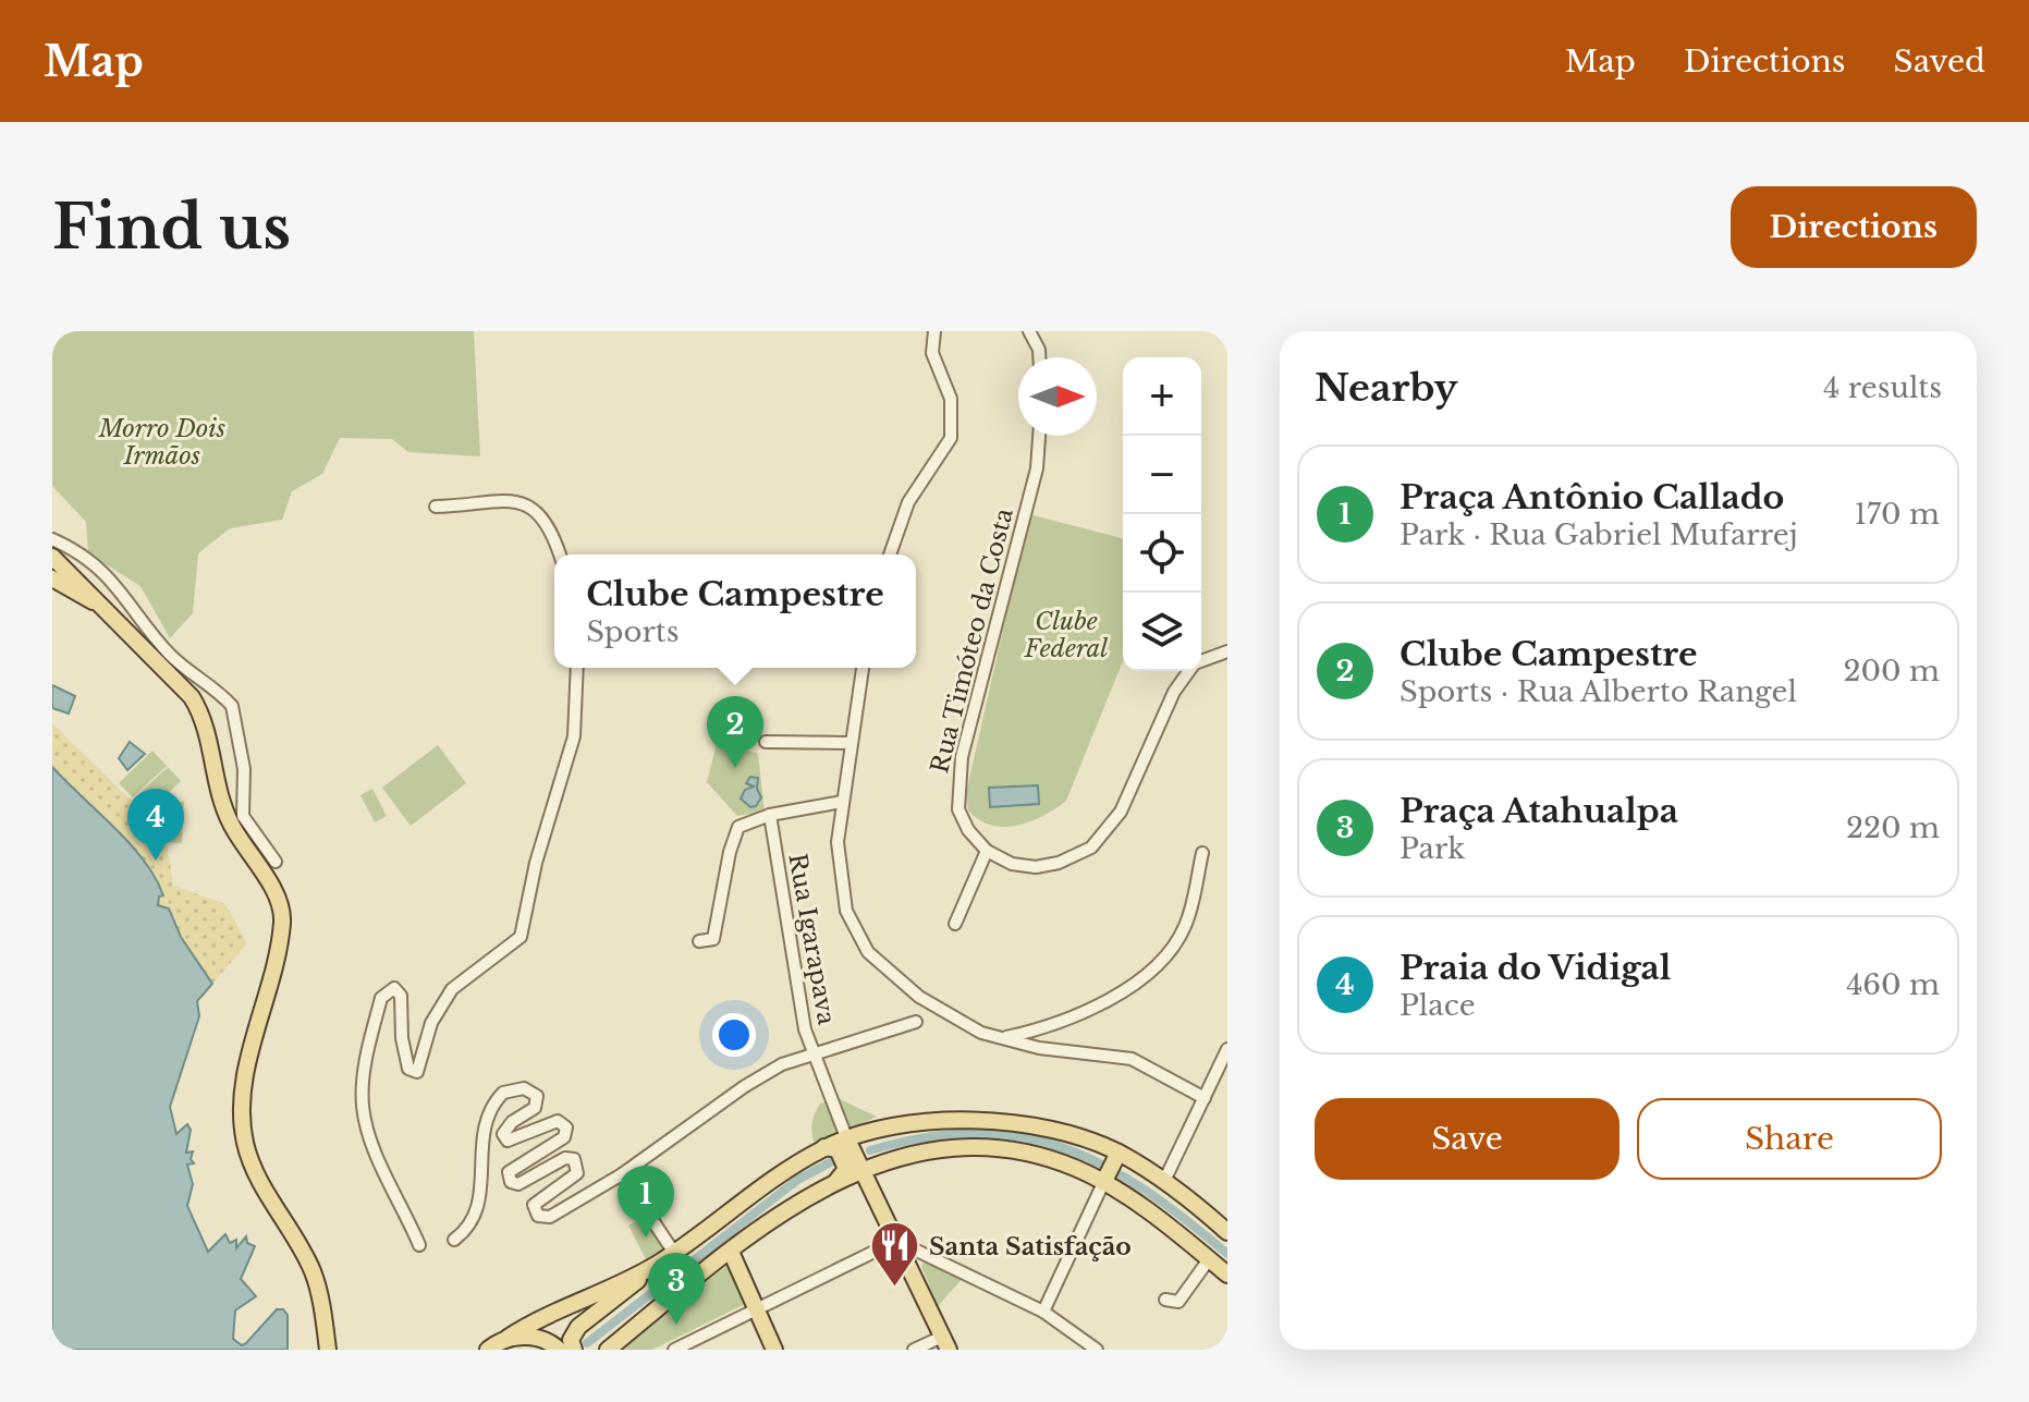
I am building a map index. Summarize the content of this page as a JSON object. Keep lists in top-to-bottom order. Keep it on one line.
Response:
{"streets":{"street":["Rua Timóteo da Costa","Rua Igarapava"]},"parks":["Morro Dois Irmãos","Clube Federal"],"places":{"restaurant":["Santa Satisfação"]},"north":"right","page":{"header":"Map","nav":["Map","Directions","Saved"],"buttons":["Directions",["Save","Share"]],"title":"Find us","heading":["Nearby","4 results"],"map_buttons":["+","−"],"list":[{"mark":"1","name":"Praça Antônio Callado","note":"Park · Rua Gabriel Mufarrej","value":"170 m"},{"mark":"2","name":"Clube Campestre","note":"Sports · Rua Alberto Rangel","value":"200 m"},{"mark":"3","name":"Praça Atahualpa","note":"Park","value":"220 m"},{"mark":"4","name":"Praia do Vidigal","note":"Place","value":"460 m"}],"popup":["Clube Campestre","Sports"],"pins":["2","4","1","3"]}}
